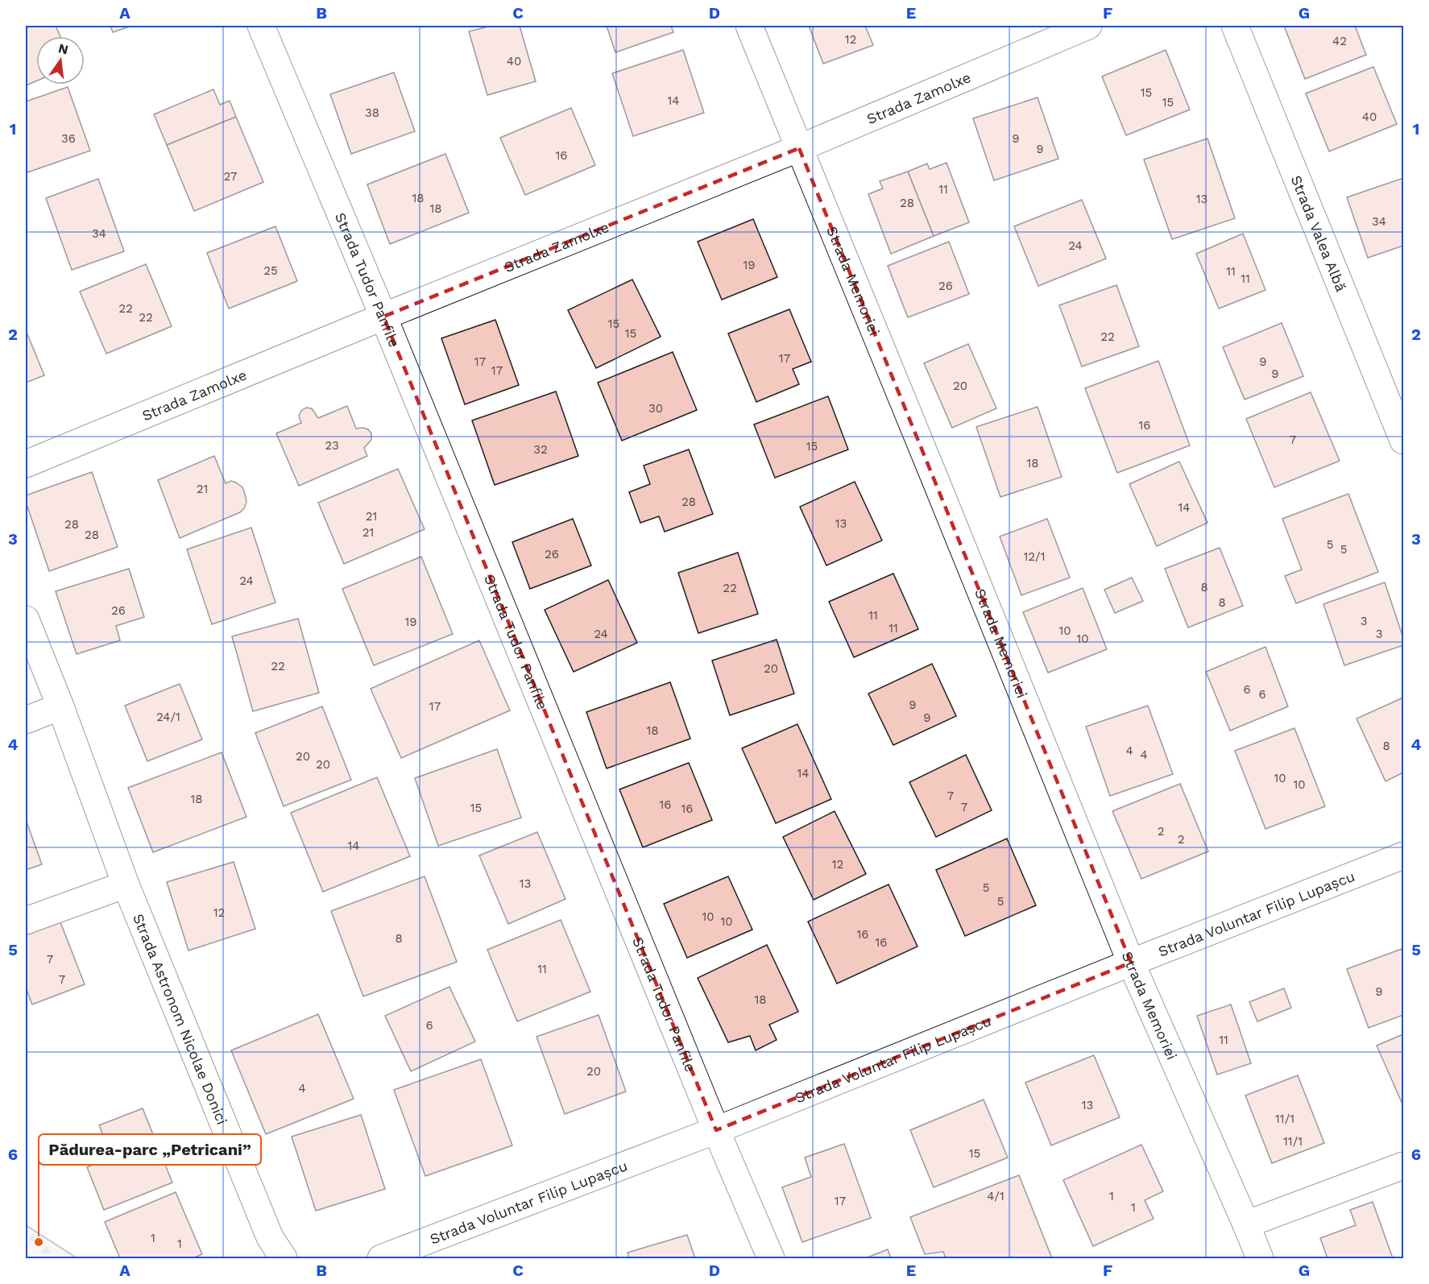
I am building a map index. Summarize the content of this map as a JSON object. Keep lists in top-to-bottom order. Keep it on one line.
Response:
{"streets":{"street":["Strada Zamolxe","Strada Valea Albă","Strada Tudor Panfile","Strada Memoriei","Strada Voluntar Filip Lupașcu","Strada Astronom Nicolae Donici"]},"crossings":[["Strada Zamolxe","Strada Tudor Panfile"],["Strada Zamolxe","Strada Memoriei"],["Strada Tudor Panfile","Strada Voluntar Filip Lupașcu"],["Strada Memoriei","Strada Voluntar Filip Lupașcu"]],"places":["Pădurea-parc „Petricani”"],"house_numbers":["12","42","40","15","14","15","38","40","36","9","9","16","27","11","18","13","28","18","34","34","24","19","25","11","11","26","22","22","15","15","22","17","17","9","17","9","20","30","16","7","23","15","32","18","21","28","14","21","13","28","21","28","5","5","26","12/1","24","8","22","8","26","11","3","19","11","10","24","3","10","22","20","6","6","9","17","24/1","9","18","8","4","4","20","20","14","10","10","7","18","16","7","15","16","2","2","14","12","13","5","5","12","10","10","16","8","16","7","11","7","9","18","6","11","20","4","13","11/1","11/1","15","4/1","1","17","1","1","1"],"north":"top","grid":{"columns":["A","B","C","D","E","F","G"],"rows":["1","2","3","4","5","6"]}}
